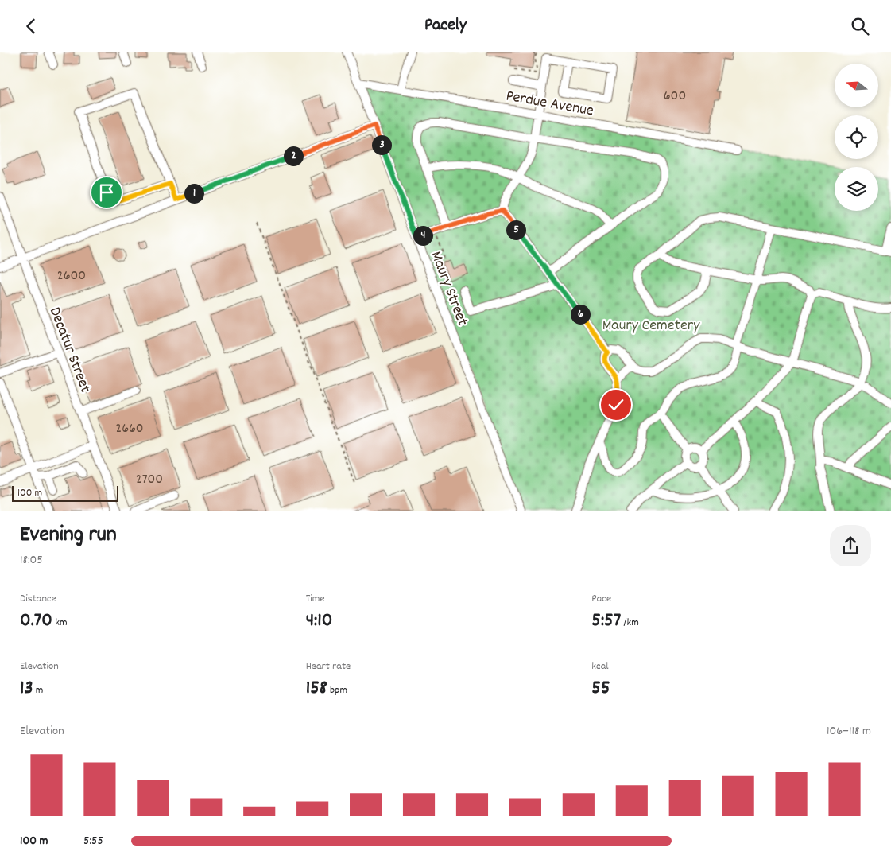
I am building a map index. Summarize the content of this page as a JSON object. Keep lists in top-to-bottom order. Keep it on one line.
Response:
{"streets":{"street":["Perdue Avenue","Maury Street","Decatur Street"]},"crossings":[["Perdue Avenue","Maury Street"]],"parks":["Maury Cemetery"],"house_numbers":["600","2600","2660","2700"],"scale_bar":"100 m","north":"left","page":{"header":"Pacely","pins":["3","2","1","5","4","6"],"scale":"100 m","heading":["Evening run","18:05"],"stats":[["Distance","0.70 km"],["Time","4:10"],["Pace","5:57 /km"],["Elevation","13 m"],["Heart rate","158 bpm"],["kcal","55"]],"chart":["Elevation","106–118 m"],"list":[{"name":"100 m","note":"5:55"}]}}
